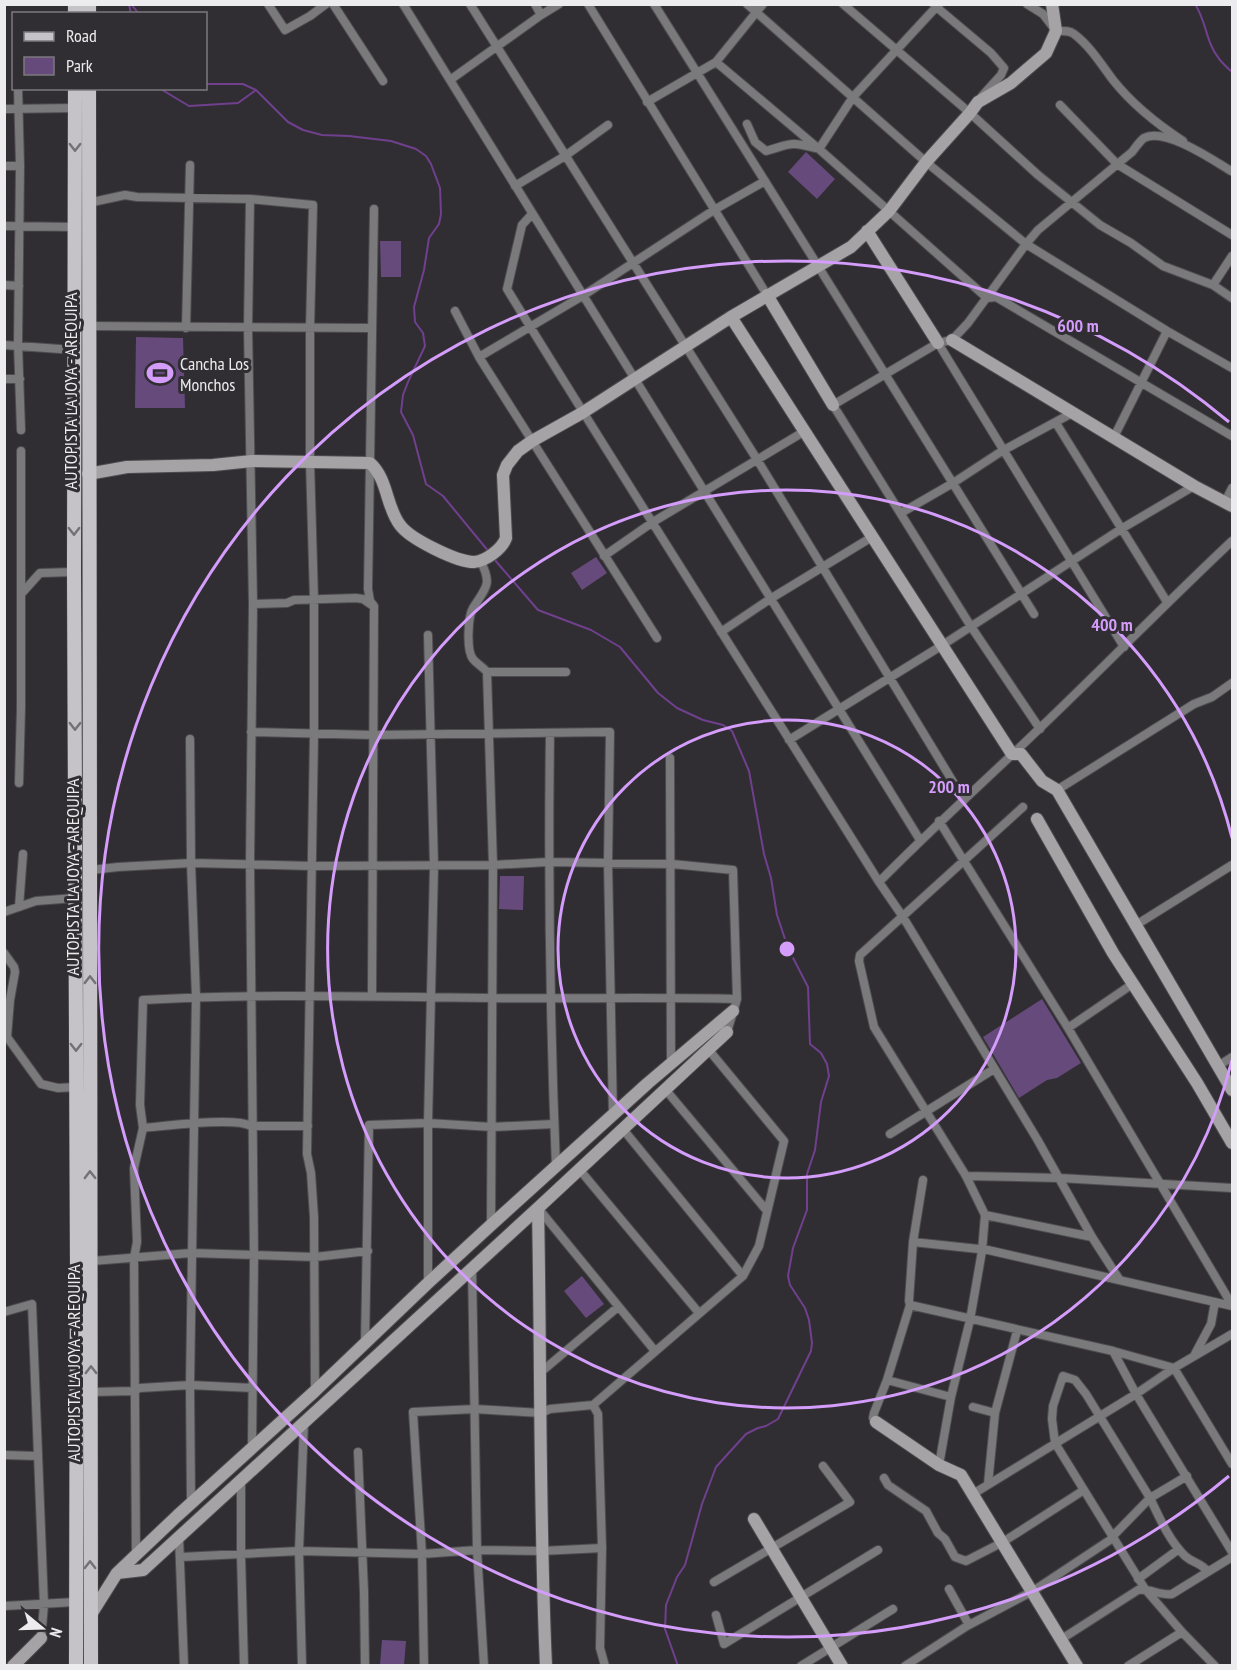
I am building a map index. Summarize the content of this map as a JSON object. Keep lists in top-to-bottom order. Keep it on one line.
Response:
{"streets":{"main road":["AUTOPISTA LA JOYA - AREQUIPA"]},"places":{"sports":["Cancha Los Monchos"]},"legend":["Road","Park"],"north":"right","rings":["600 m","400 m","200 m"]}
